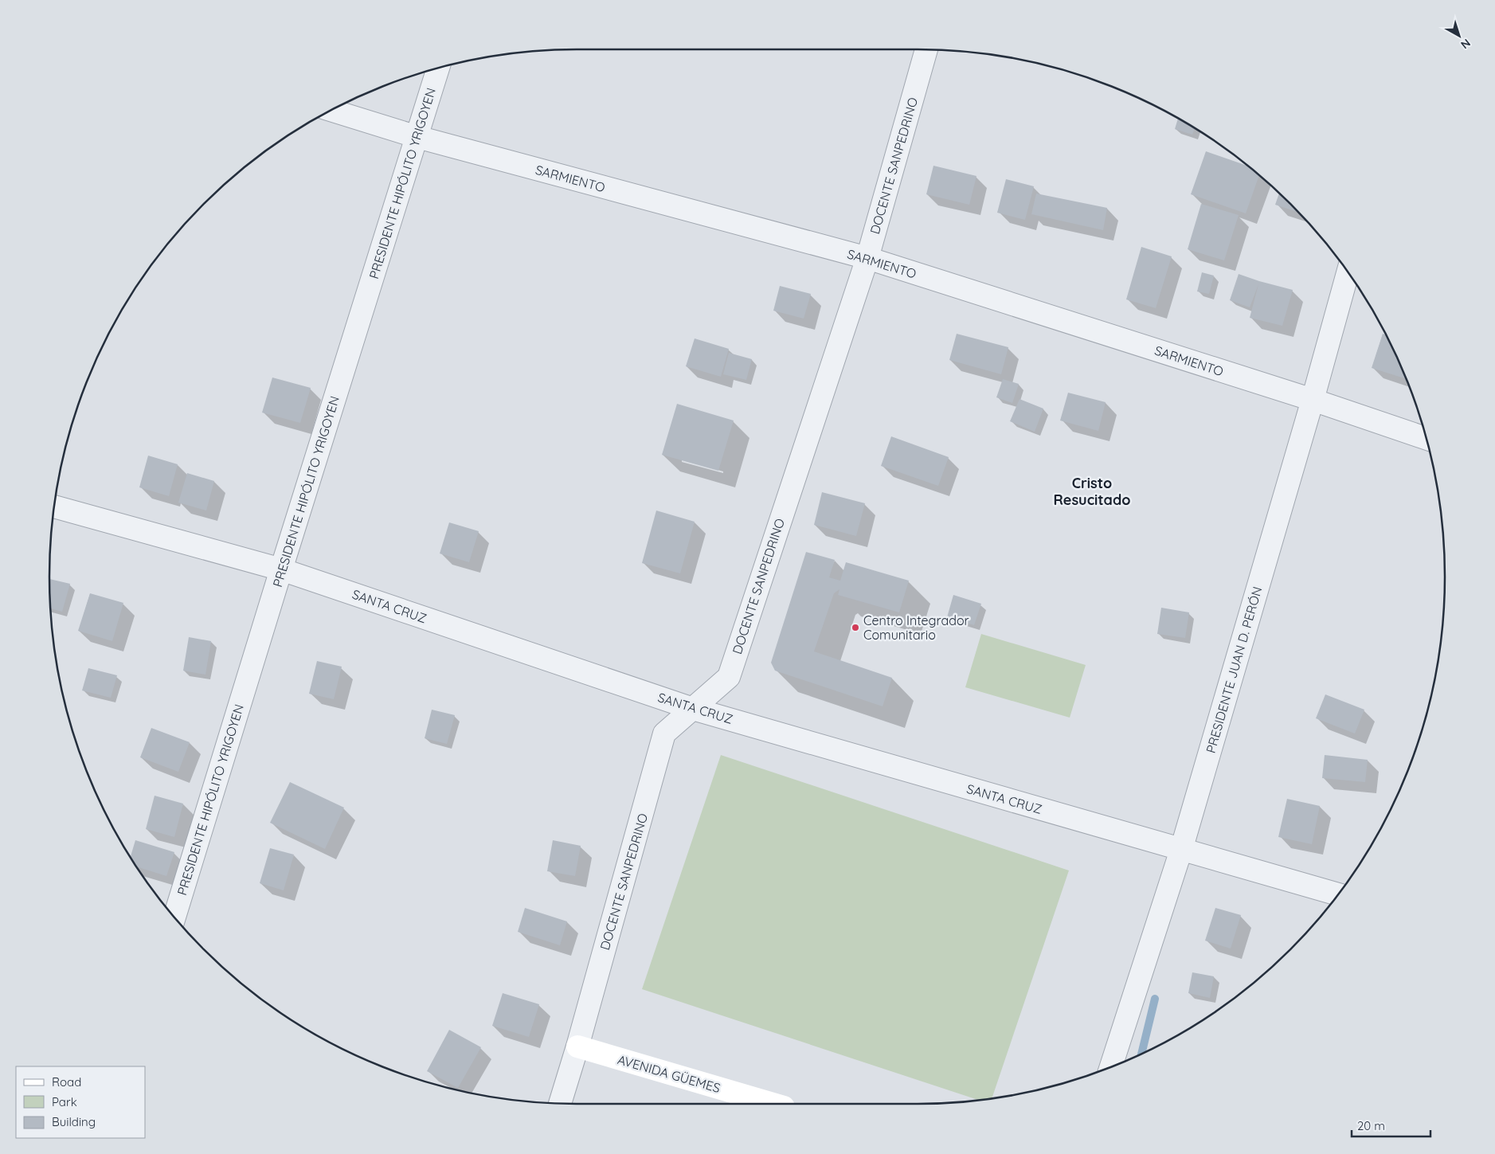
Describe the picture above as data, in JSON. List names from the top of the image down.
{
  "streets": {
    "main road": ["AVENIDA GÜEMES"],
    "street": [
      "DOCENTE SANPEDRINO",
      "SARMIENTO",
      "PRESIDENTE HIPÓLITO YRIGOYEN",
      "SANTA CRUZ",
      "PRESIDENTE JUAN D. PERÓN"
    ]
  },
  "crossings": [
    ["DOCENTE SANPEDRINO", "SARMIENTO"],
    ["DOCENTE SANPEDRINO", "SANTA CRUZ"],
    ["DOCENTE SANPEDRINO", "AVENIDA GÜEMES"],
    ["SARMIENTO", "PRESIDENTE HIPÓLITO YRIGOYEN"],
    ["SARMIENTO", "PRESIDENTE JUAN D. PERÓN"],
    ["PRESIDENTE HIPÓLITO YRIGOYEN", "SANTA CRUZ"],
    ["SANTA CRUZ", "PRESIDENTE JUAN D. PERÓN"]
  ],
  "districts": ["Cristo Resucitado"],
  "places": ["Centro Integrador Comunitario"],
  "legend": ["Road", "Park", "Building"],
  "scale_bar": "20 m",
  "north": "bottom right"
}
